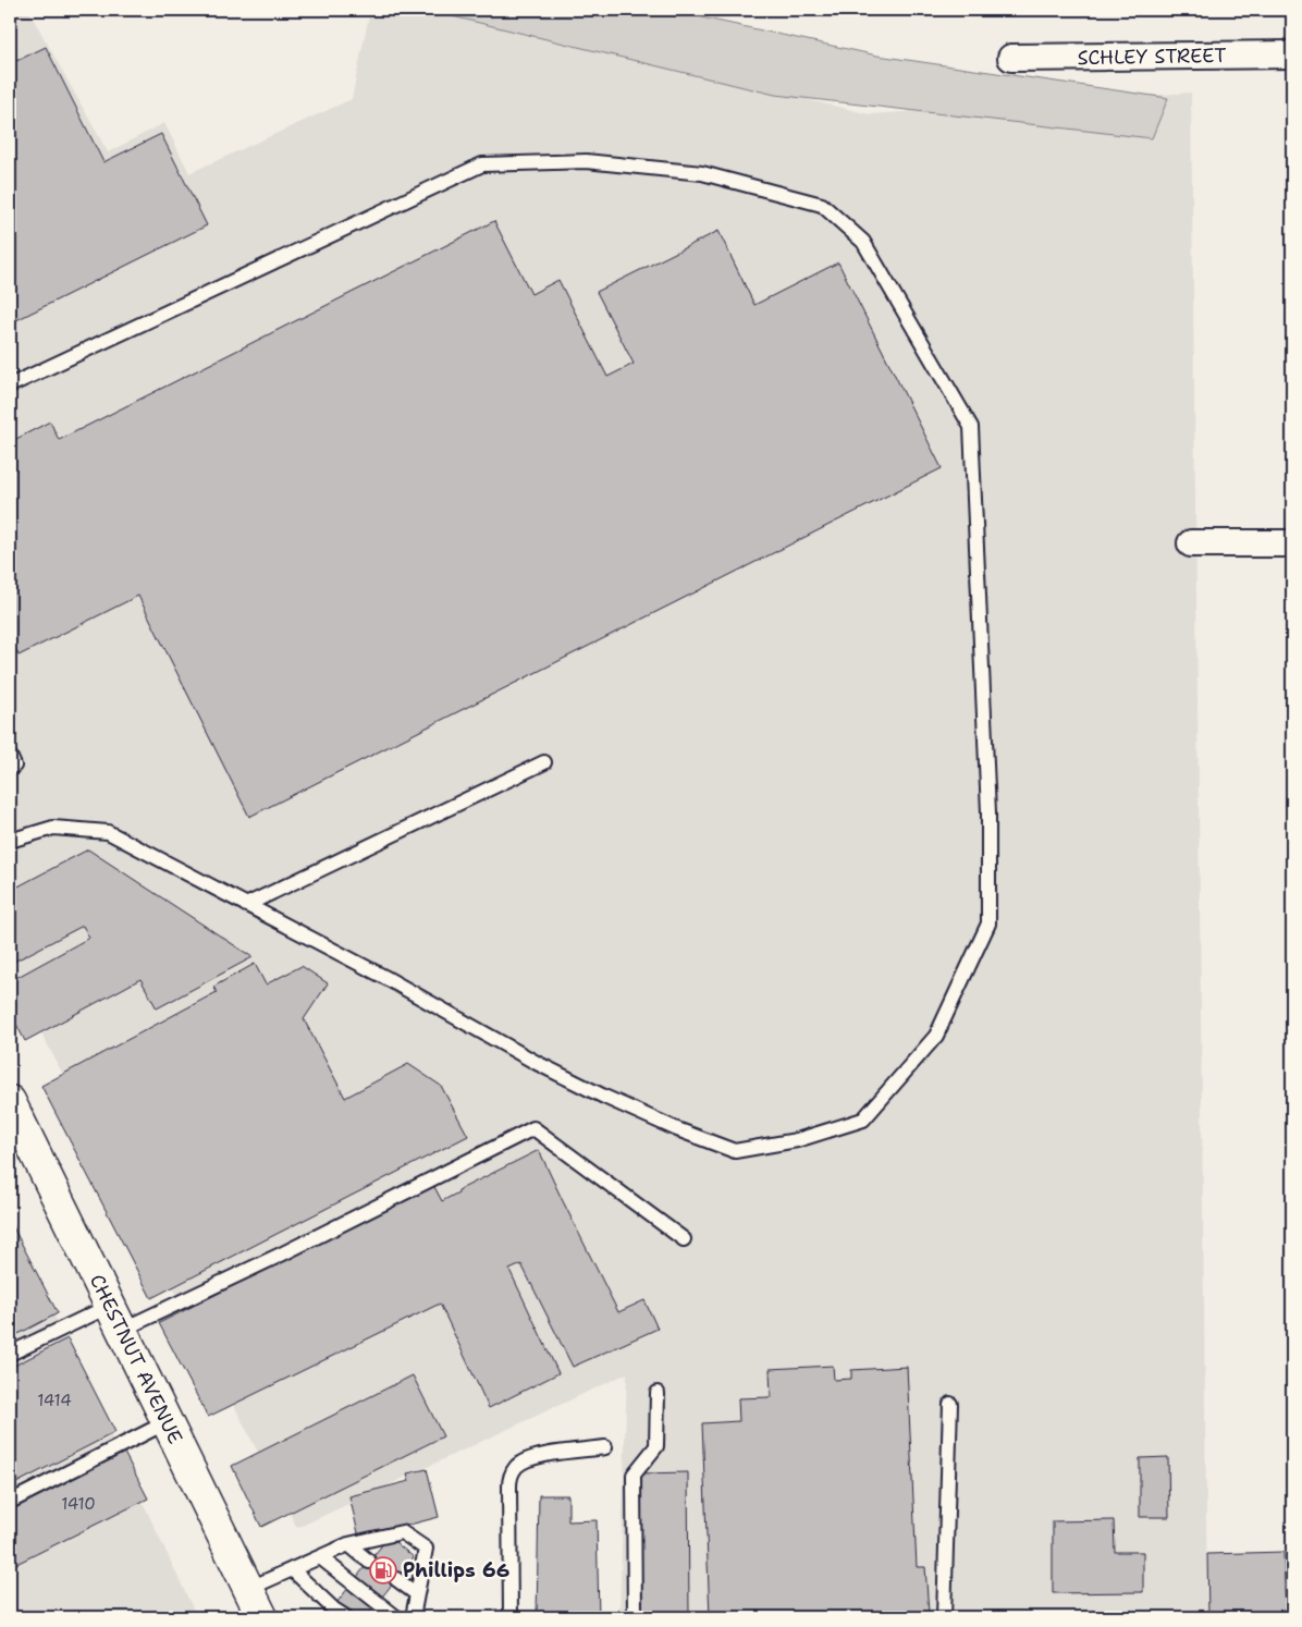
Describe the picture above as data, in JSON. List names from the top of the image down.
{
  "streets": {
    "main road": ["CHESTNUT AVENUE"],
    "street": ["SCHLEY STREET"]
  },
  "places": {
    "fuel station": ["Phillips 66"]
  },
  "house_numbers": ["1414", "1410"]
}
